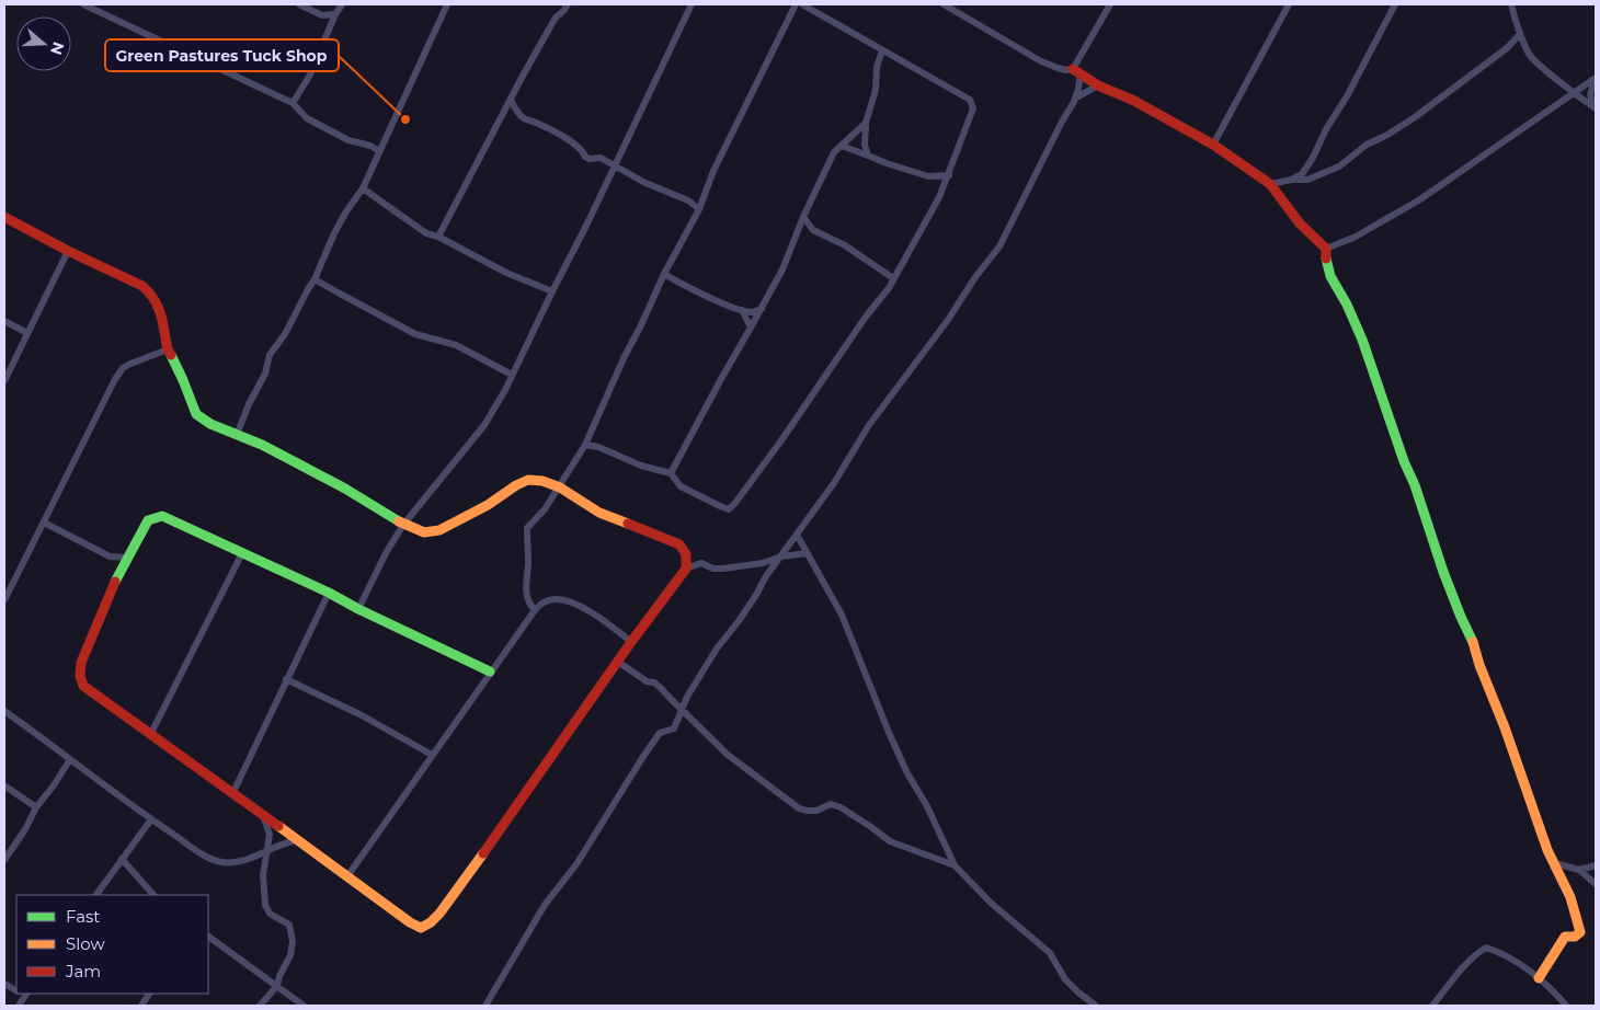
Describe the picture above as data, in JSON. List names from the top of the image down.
{
  "places": ["Green Pastures Tuck Shop"],
  "legend": ["Fast", "Slow", "Jam"],
  "north": "right"
}
